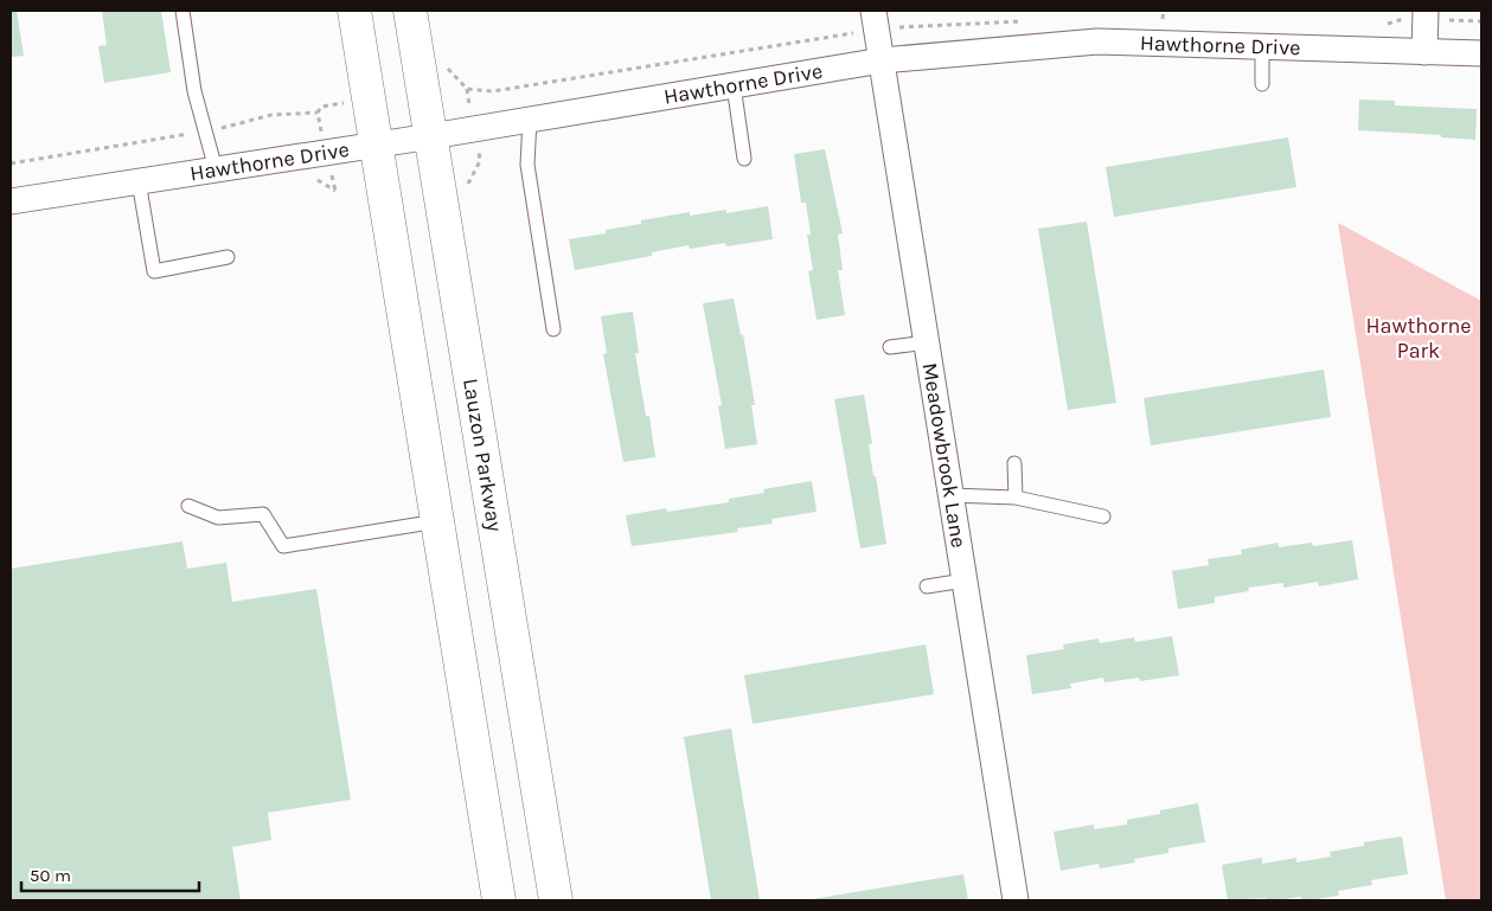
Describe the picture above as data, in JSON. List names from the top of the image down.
{
  "streets": {
    "main road": ["Lauzon Parkway"],
    "street": ["Hawthorne Drive", "Meadowbrook Lane"]
  },
  "crossings": [
    ["Hawthorne Drive", "Lauzon Parkway"],
    ["Hawthorne Drive", "Meadowbrook Lane"]
  ],
  "parks": ["Hawthorne Park"],
  "scale_bar": "50 m"
}
